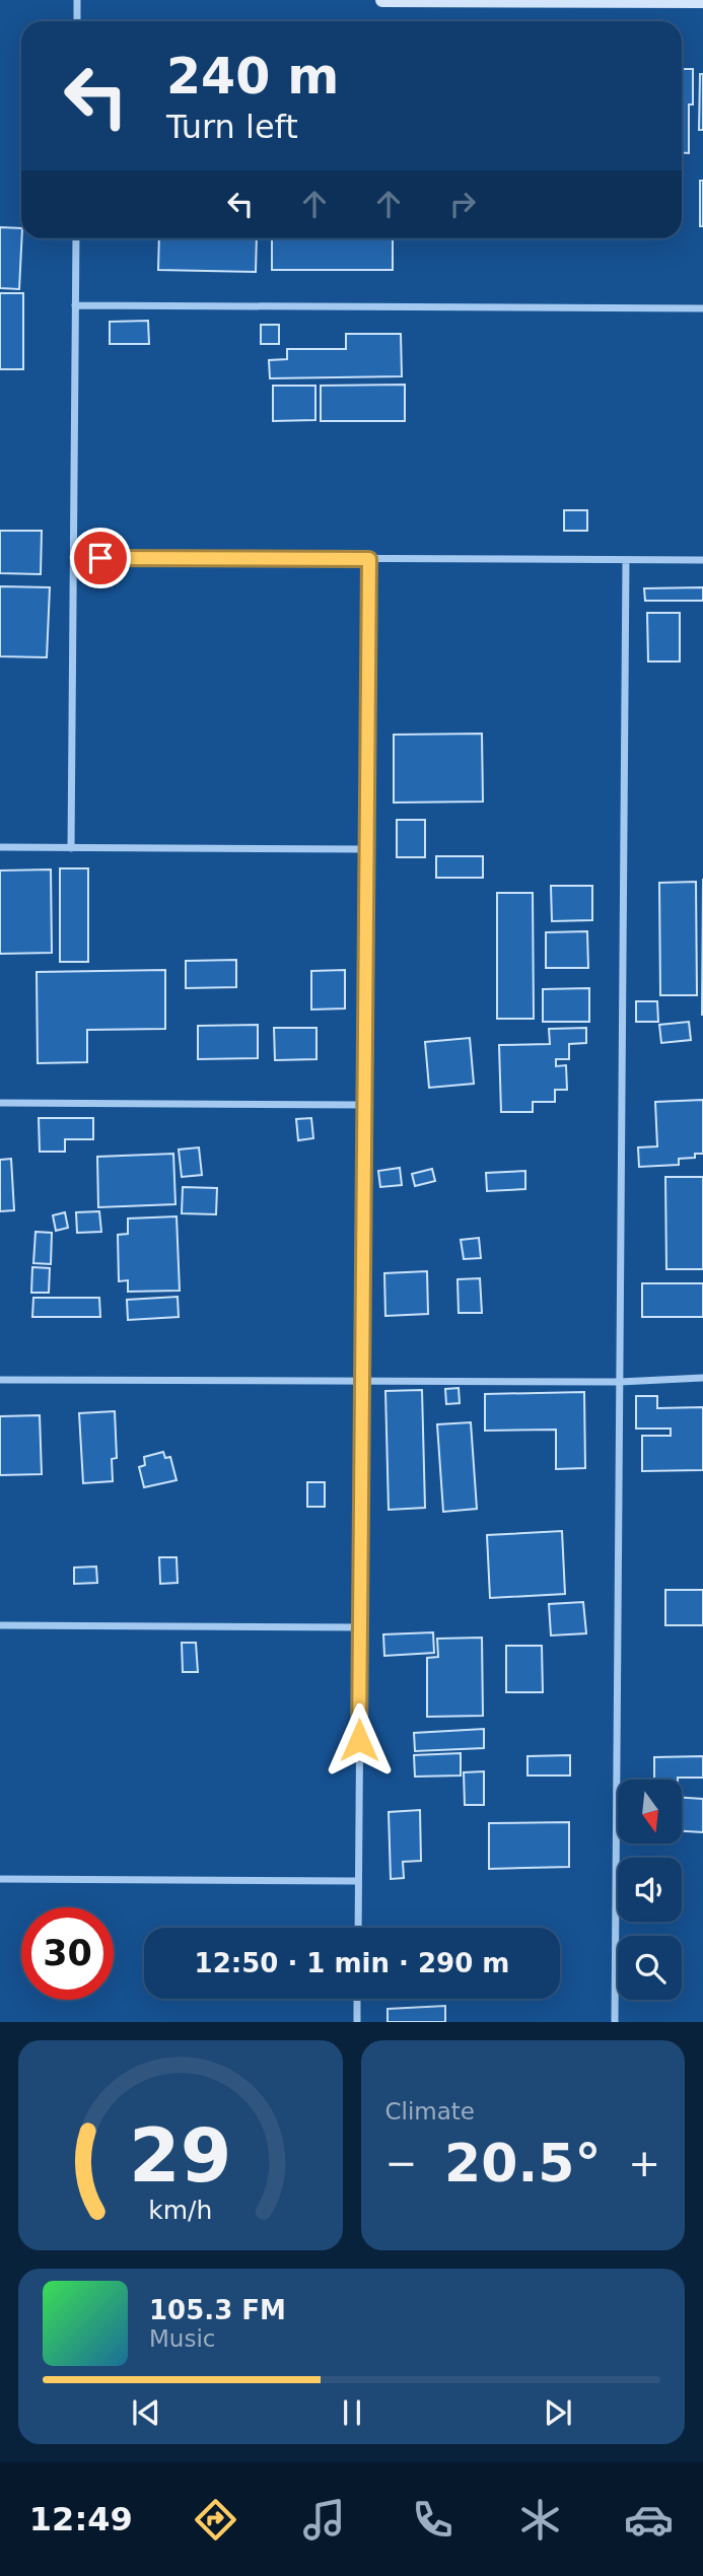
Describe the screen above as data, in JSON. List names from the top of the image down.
{
  "north": "bottom",
  "page": {
    "turn": ["240 m", "Turn left"],
    "limit": "30",
    "trip": "12:50 · 1 min · 290 m",
    "tile": "Climate",
    "heat": ["−", "20.5°", "+"],
    "song": ["105.3 FM", "Music"],
    "tabs": "12:49",
    "gauge": ["29", "km/h"]
  }
}
